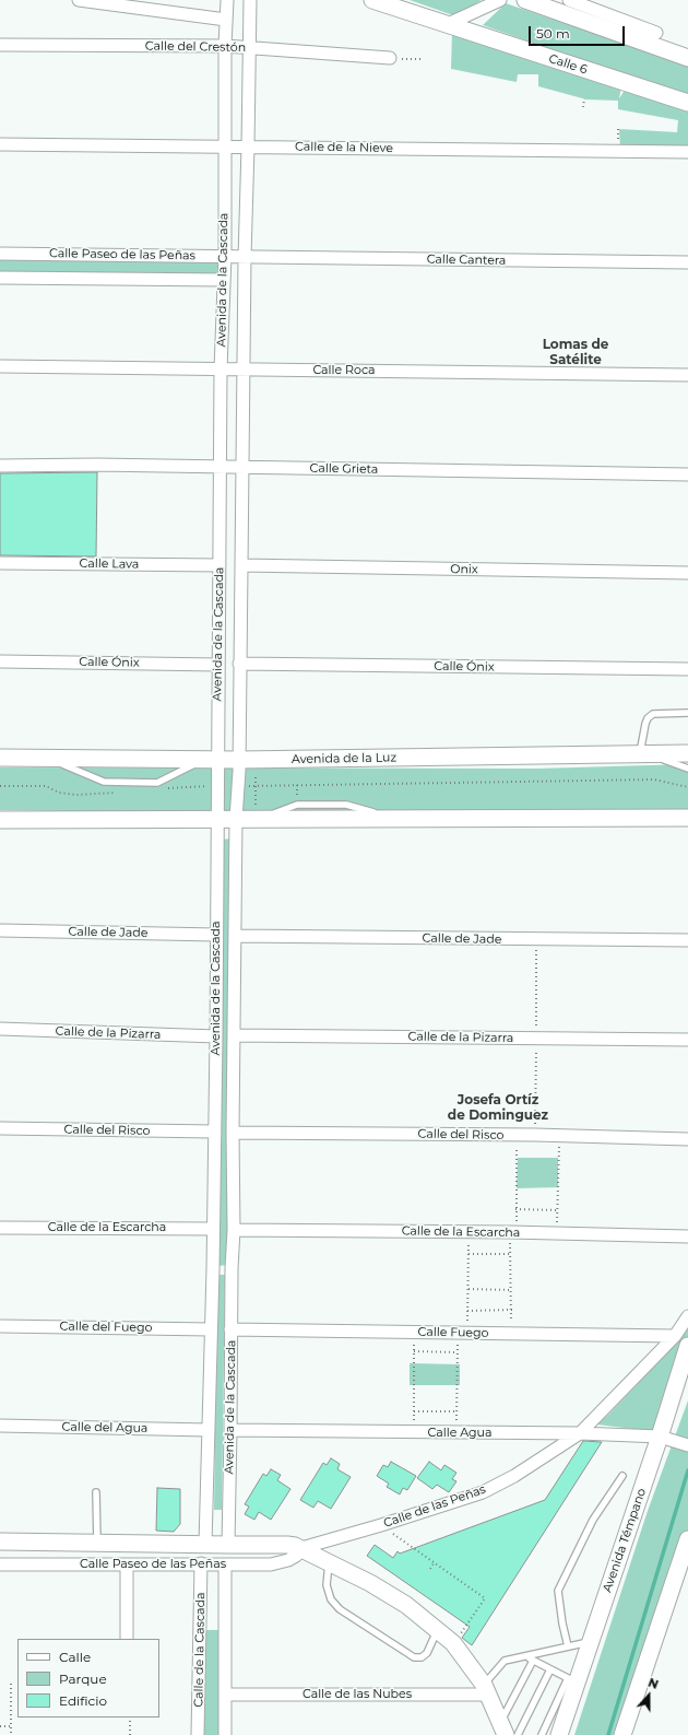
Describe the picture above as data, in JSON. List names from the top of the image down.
{
  "streets": {
    "main road": [
      "Calle 6",
      "Calle Paseo de las Peñas",
      "Avenida de la Luz",
      "Avenida Témpano"
    ],
    "street": [
      "Calle del Crestón",
      "Calle de la Nieve",
      "Calle Cantera",
      "Avenida de la Cascada",
      "Calle Roca",
      "Calle Grieta",
      "Calle Lava",
      "Onix",
      "Calle Ónix",
      "Calle de Jade",
      "Calle de la Pizarra",
      "Calle del Risco",
      "Calle de la Escarcha",
      "Calle del Fuego",
      "Calle Fuego",
      "Calle del Agua",
      "Calle Agua",
      "Calle de las Peñas",
      "Calle de la Cascada",
      "Calle de las Nubes"
    ]
  },
  "crossings": [
    ["Calle del Crestón", "Avenida de la Cascada"],
    ["Calle de la Nieve", "Avenida de la Cascada"],
    ["Calle Paseo de las Peñas", "Calle Cantera"],
    ["Calle Paseo de las Peñas", "Avenida de la Cascada"],
    ["Calle Paseo de las Peñas", "Calle de las Peñas"],
    ["Calle Paseo de las Peñas", "Calle de la Cascada"],
    ["Calle Paseo de las Peñas", "Calle de las Nubes"],
    ["Calle Cantera", "Avenida de la Cascada"],
    ["Avenida de la Cascada", "Calle Roca"],
    ["Avenida de la Cascada", "Calle Grieta"],
    ["Avenida de la Cascada", "Calle Lava"],
    ["Avenida de la Cascada", "Onix"],
    ["Avenida de la Cascada", "Calle Ónix"],
    ["Avenida de la Cascada", "Avenida de la Luz"],
    ["Avenida de la Cascada", "Calle de Jade"],
    ["Avenida de la Cascada", "Calle de la Pizarra"],
    ["Avenida de la Cascada", "Calle del Risco"],
    ["Avenida de la Cascada", "Calle de la Escarcha"],
    ["Avenida de la Cascada", "Calle del Fuego"],
    ["Avenida de la Cascada", "Calle Fuego"],
    ["Avenida de la Cascada", "Calle del Agua"],
    ["Avenida de la Cascada", "Calle Agua"],
    ["Calle Fuego", "Calle de las Peñas"],
    ["Calle Agua", "Calle de las Peñas"],
    ["Calle Agua", "Avenida Témpano"],
    ["Calle de la Cascada", "Calle de las Nubes"]
  ],
  "districts": ["Lomas de Satélite", "Josefa Ortíz de Dominguez"],
  "legend": ["Calle", "Parque", "Edificio"],
  "scale_bar": "50 m",
  "north": "top"
}
